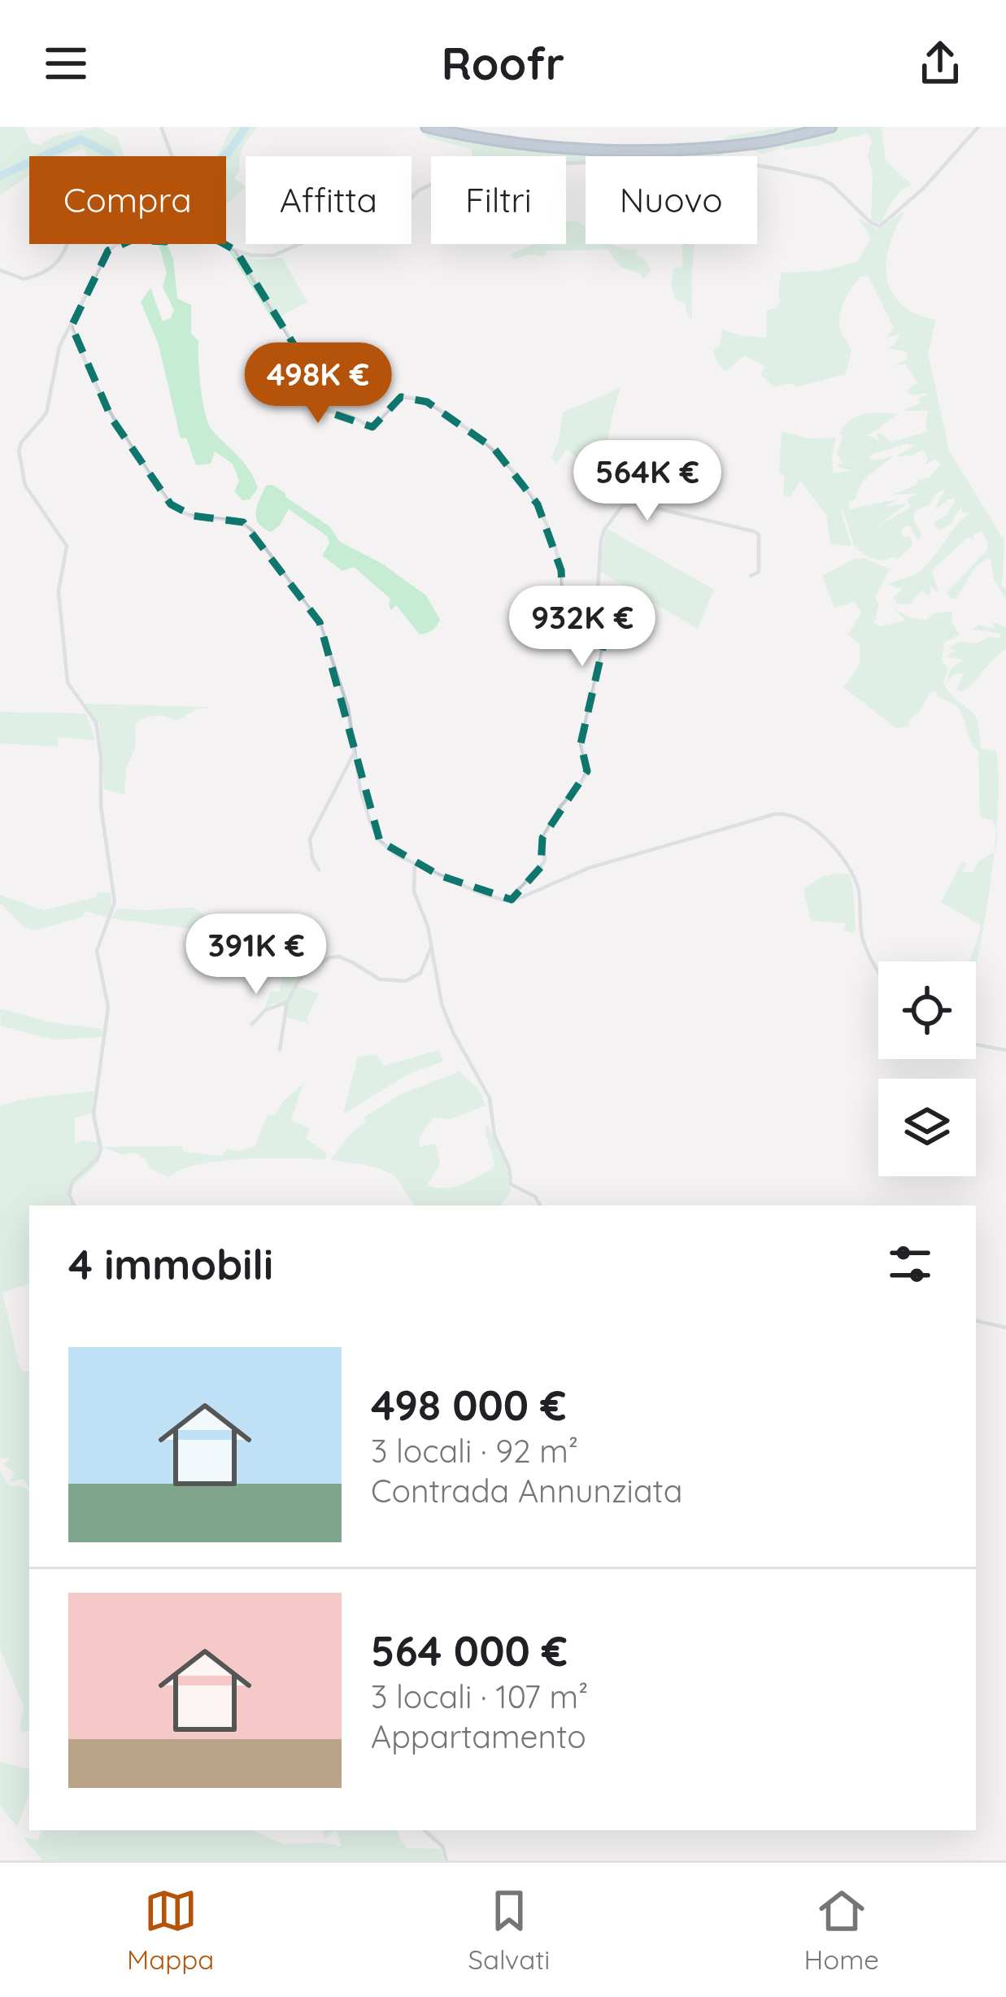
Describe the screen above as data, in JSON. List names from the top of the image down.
{
  "page": {
    "header": "Roofr",
    "chip": [
      "Compra",
      "Affitta",
      "Filtri",
      "Nuovo"
    ],
    "price": [
      "498K €",
      "564K €",
      "932K €",
      "391K €"
    ],
    "heading": "4 immobili",
    "list": [
      {
        "name": "498 000 €",
        "note": "3 locali · 92 m² · Contrada Annunziata"
      },
      {
        "name": "564 000 €",
        "note": "3 locali · 107 m² · Appartamento"
      }
    ],
    "tabs": ["Mappa", "Salvati", "Home"]
  }
}
